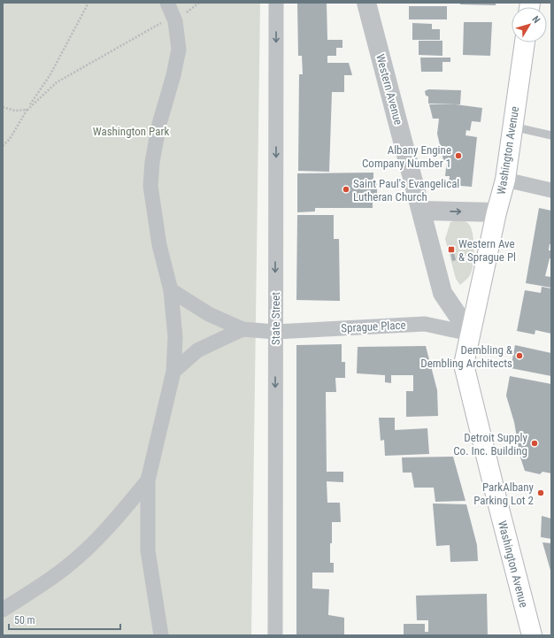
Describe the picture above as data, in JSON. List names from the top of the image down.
{
  "streets": {
    "main road": ["Washington Avenue"],
    "street": ["Western Avenue", "State Street", "Sprague Place"]
  },
  "crossings": [
    ["Western Avenue", "Washington Avenue"],
    ["Western Avenue", "Sprague Place"],
    ["Washington Avenue", "Sprague Place"],
    ["State Street", "Sprague Place"]
  ],
  "parks": ["Washington Park"],
  "places": {
    "other": [
      "Albany Engine Company Number 1",
      "Saint Paul's Evangelical Lutheran Church",
      "Dembling & Dembling Architects",
      "Detroit Supply Co. Inc. Building",
      "ParkAlbany Parking Lot 2"
    ],
    "transit": ["Western Ave & Sprague Pl"]
  },
  "scale_bar": "50 m",
  "north": "top right"
}
